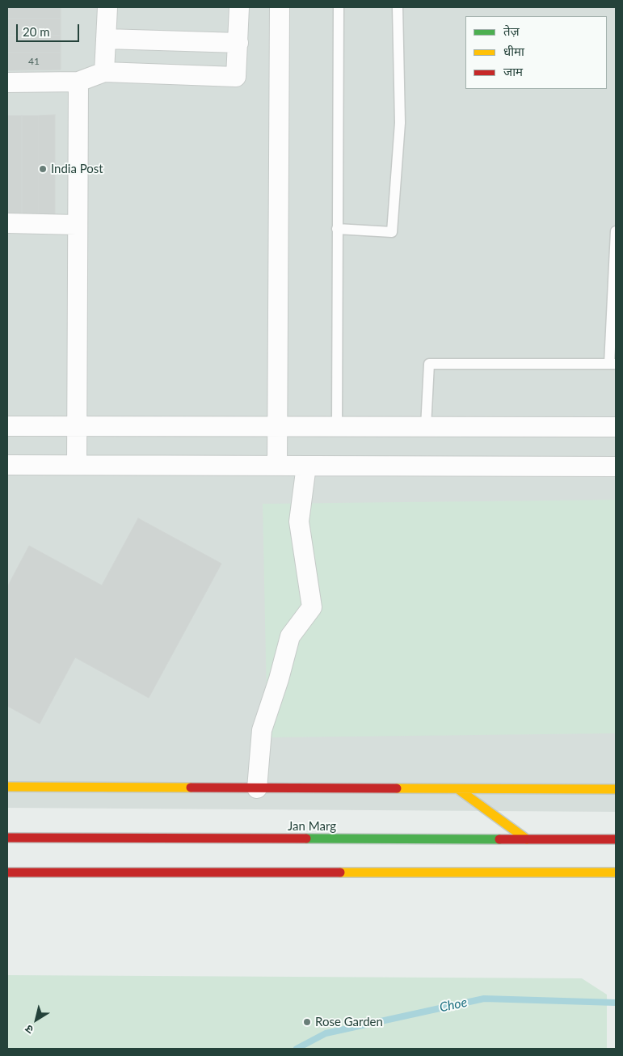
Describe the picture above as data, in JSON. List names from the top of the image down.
{
  "streets": {
    "main road": ["Jan Marg"]
  },
  "water": ["Choe"],
  "places": ["India Post", "Rose Garden"],
  "house_numbers": ["41"],
  "legend": ["तेज़", "धीमा", "जाम"],
  "scale_bar": "20 m",
  "north": "bottom left"
}
